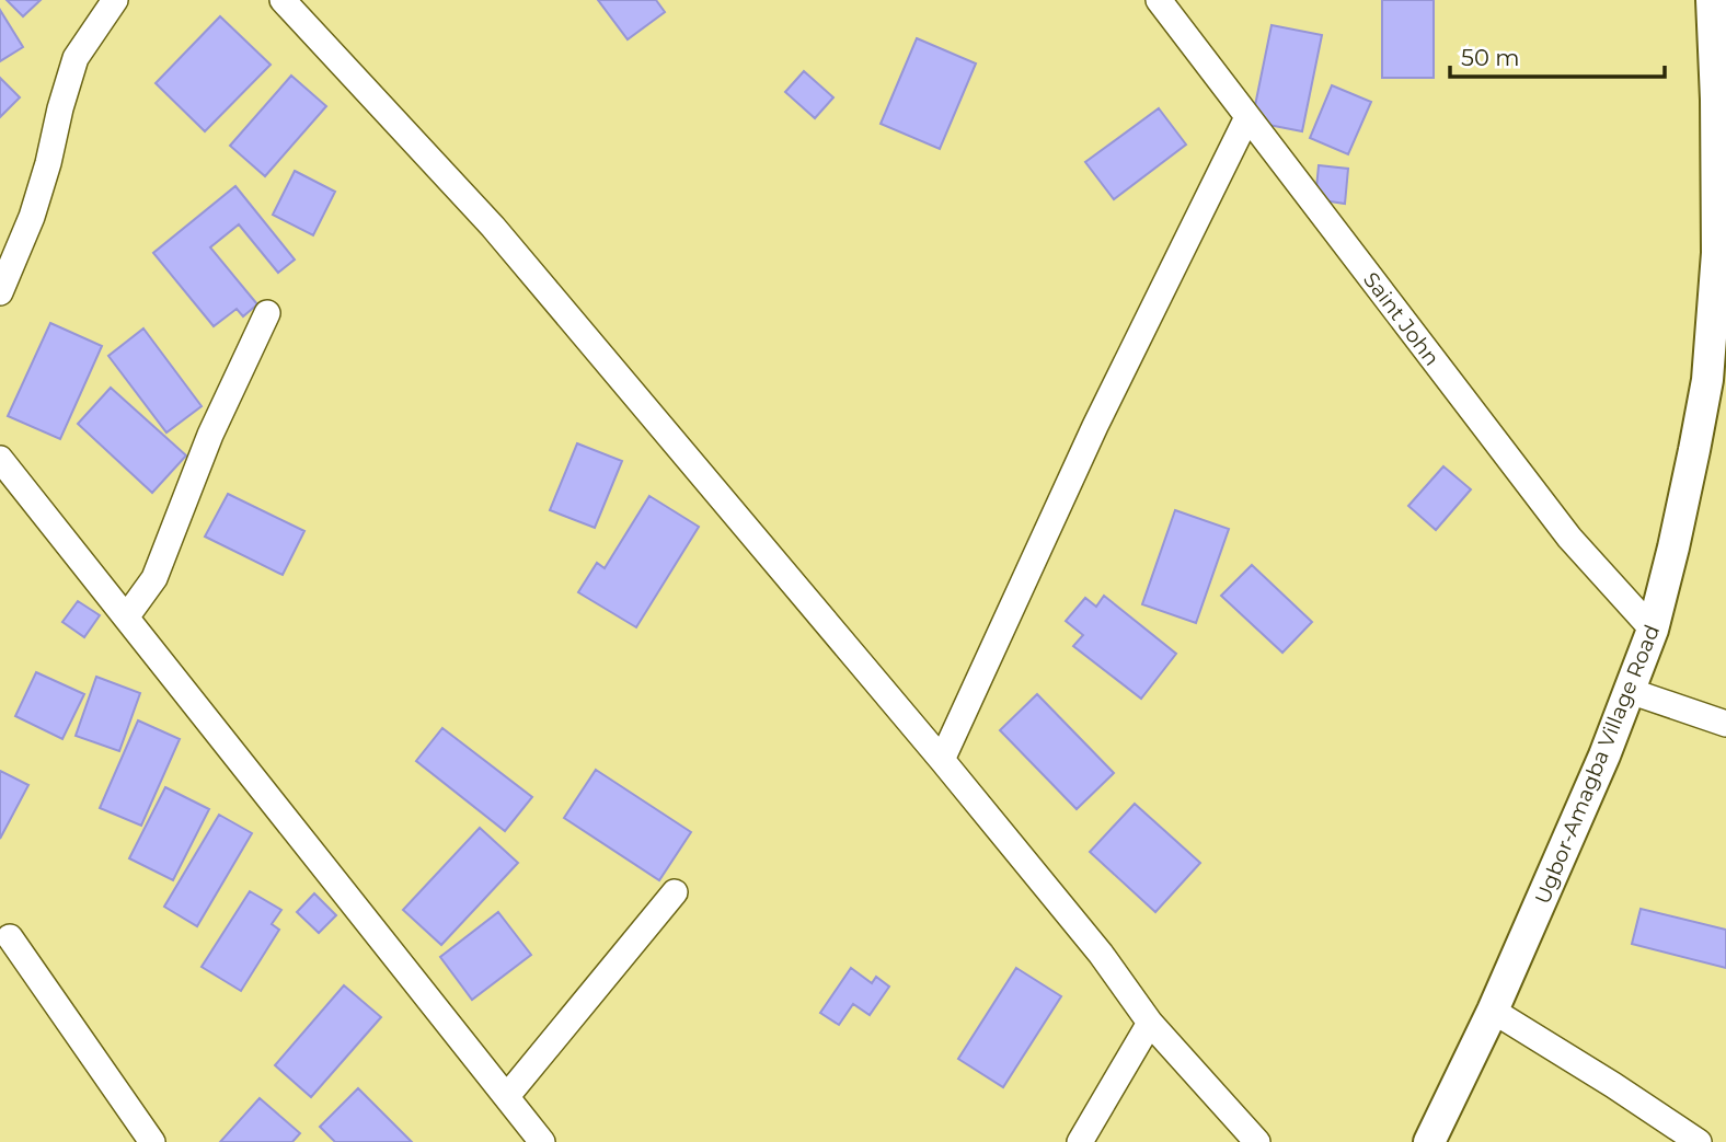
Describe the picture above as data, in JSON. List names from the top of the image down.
{
  "streets": {
    "street": ["Saint John", "Ugbor-Amagba Village Road"]
  },
  "crossings": [
    ["Saint John", "Ugbor-Amagba Village Road"]
  ],
  "scale_bar": "50 m"
}
